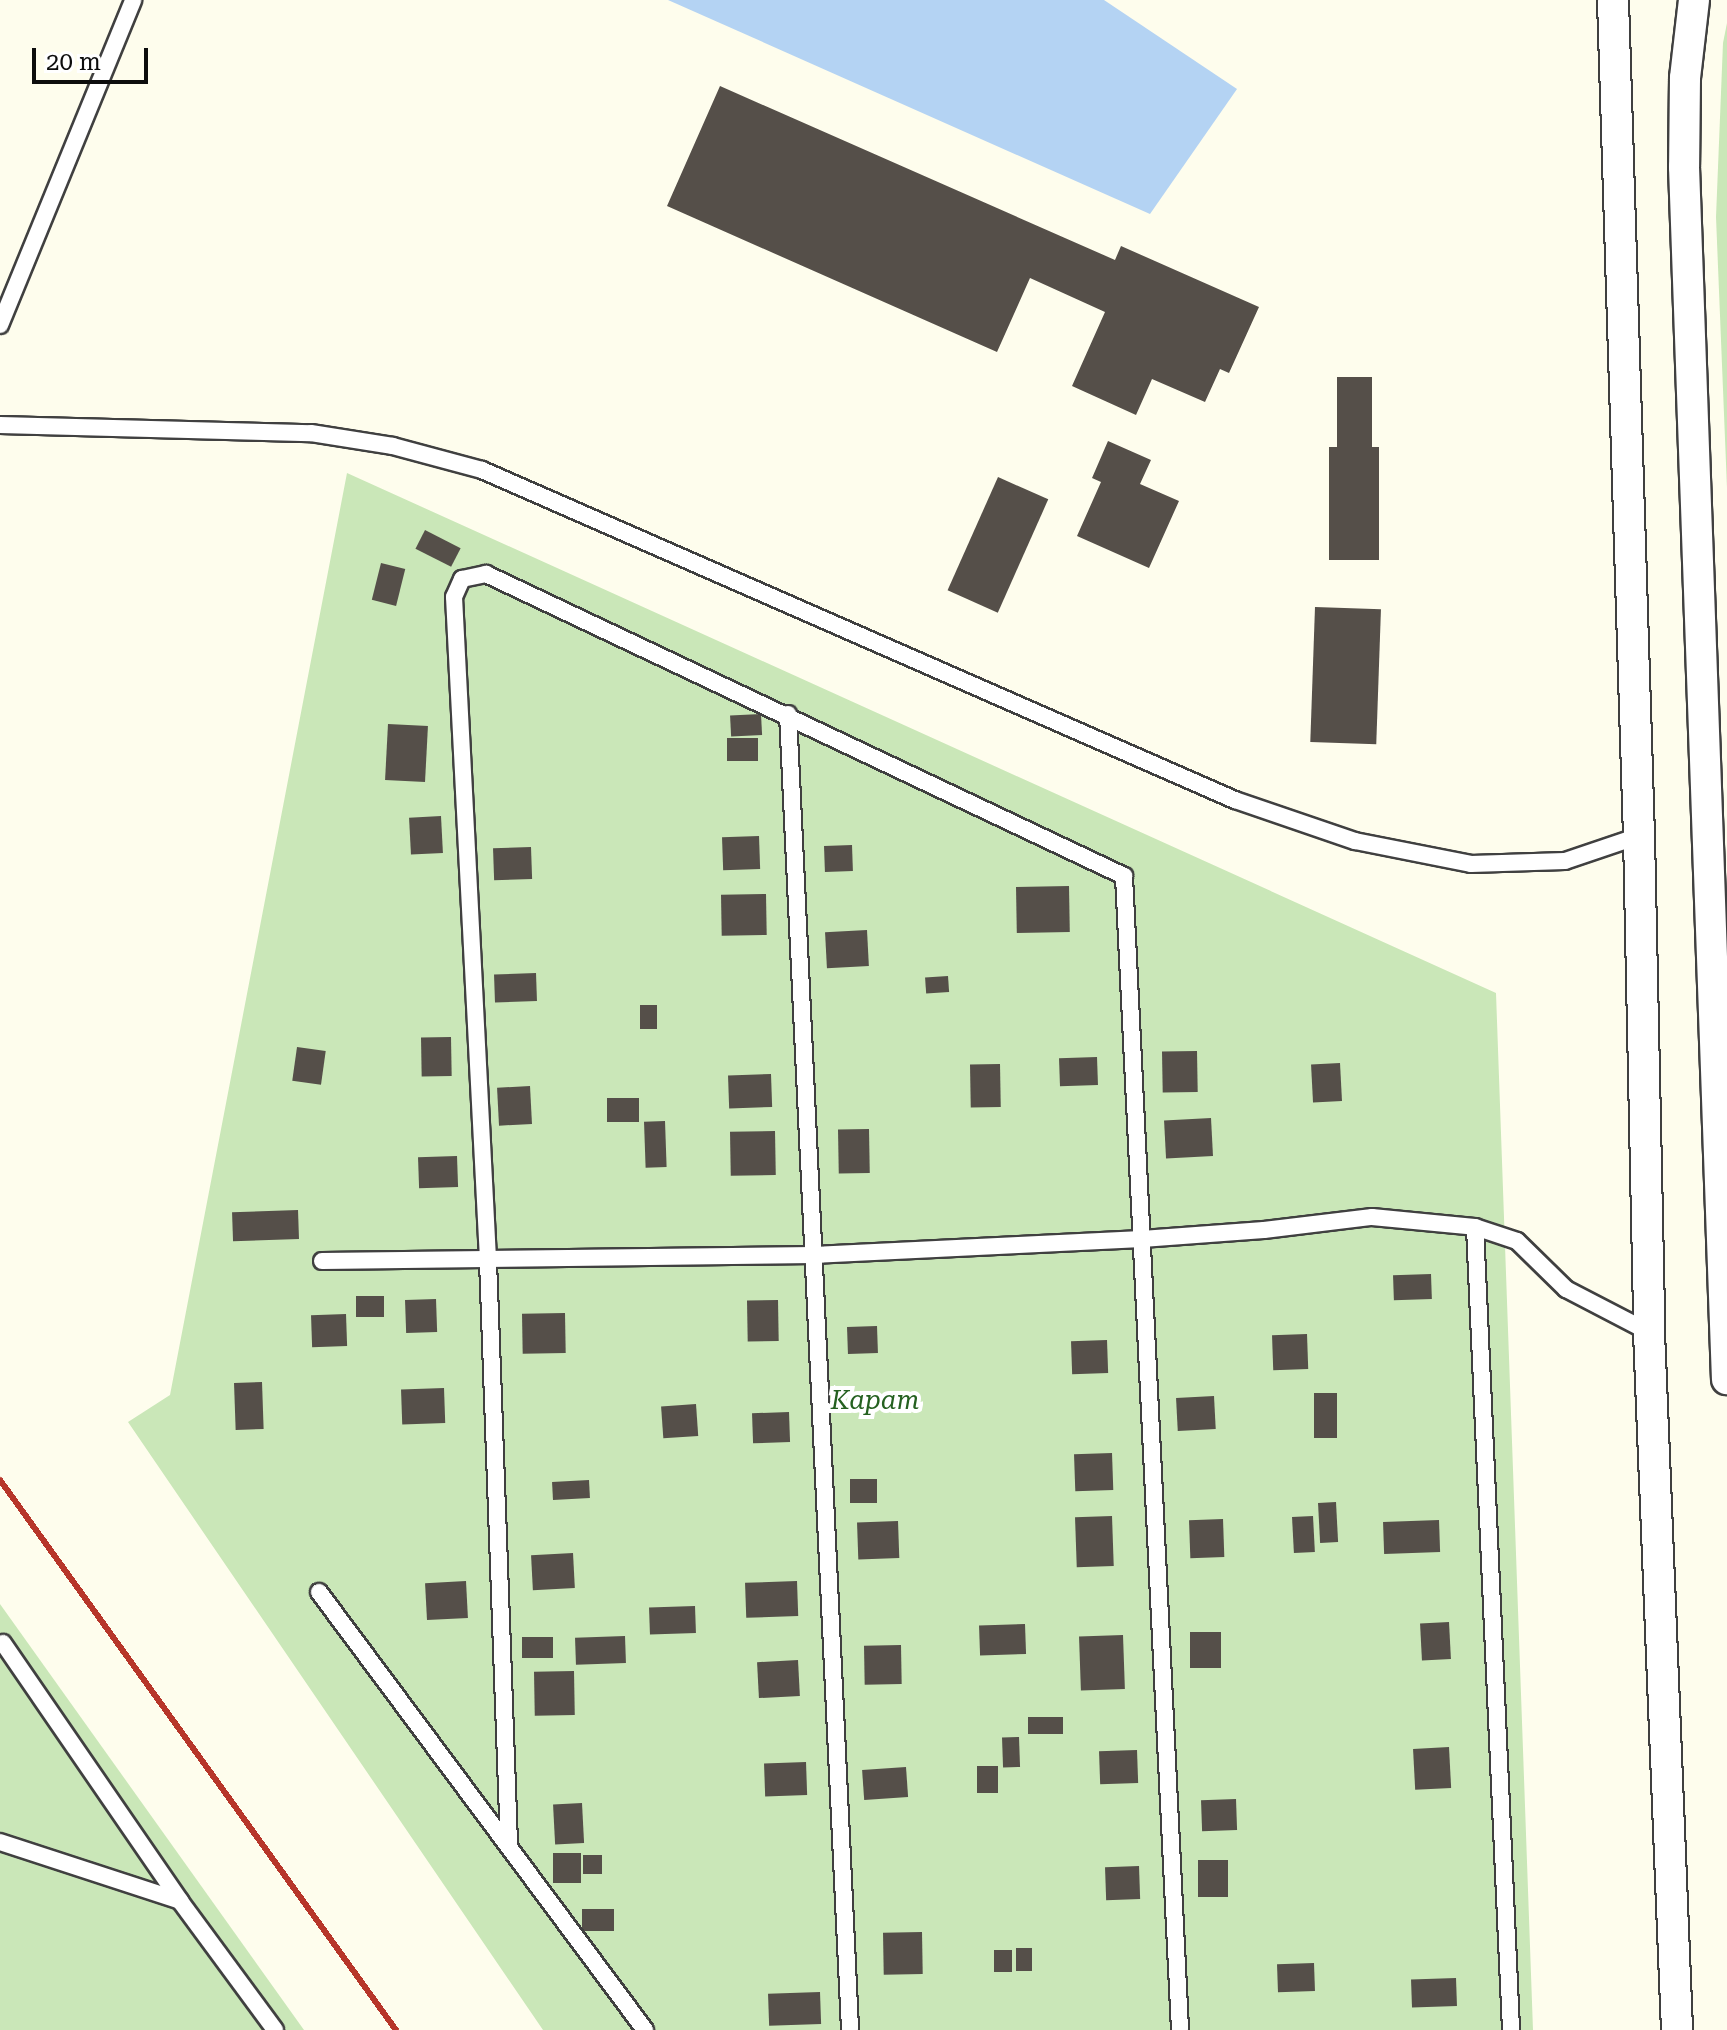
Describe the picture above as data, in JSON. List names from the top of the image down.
{
  "parks": ["Карат"],
  "scale_bar": "20 m"
}
